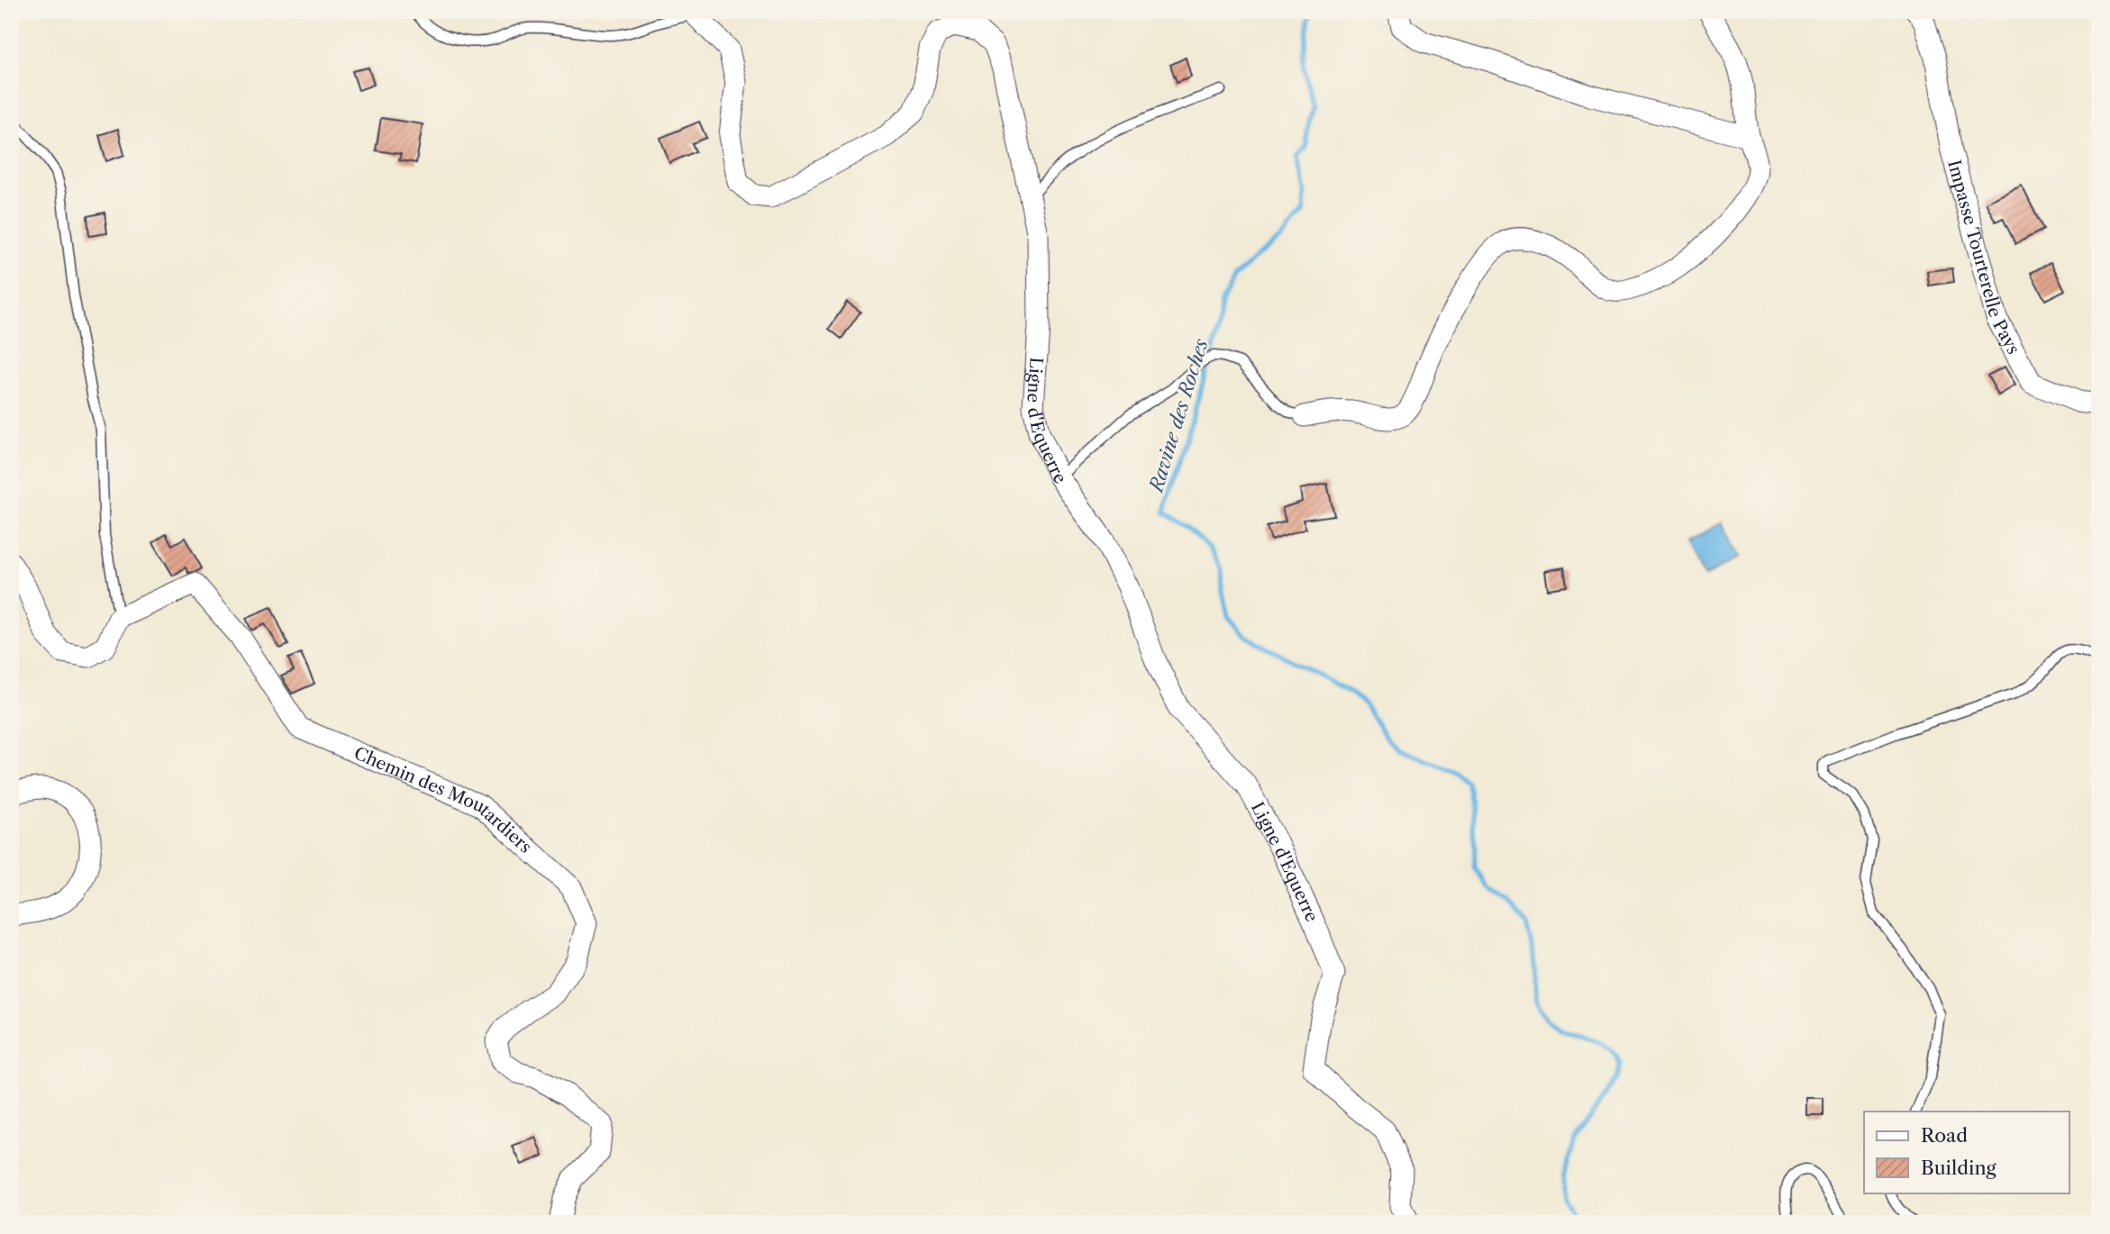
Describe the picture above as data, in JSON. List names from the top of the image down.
{
  "streets": {
    "street": ["Impasse Tourterelle Pays", "Ligne d'Equerre", "Chemin des Moutardiers"]
  },
  "water": ["Ravine des Roches"],
  "legend": ["Road", "Building"]
}
